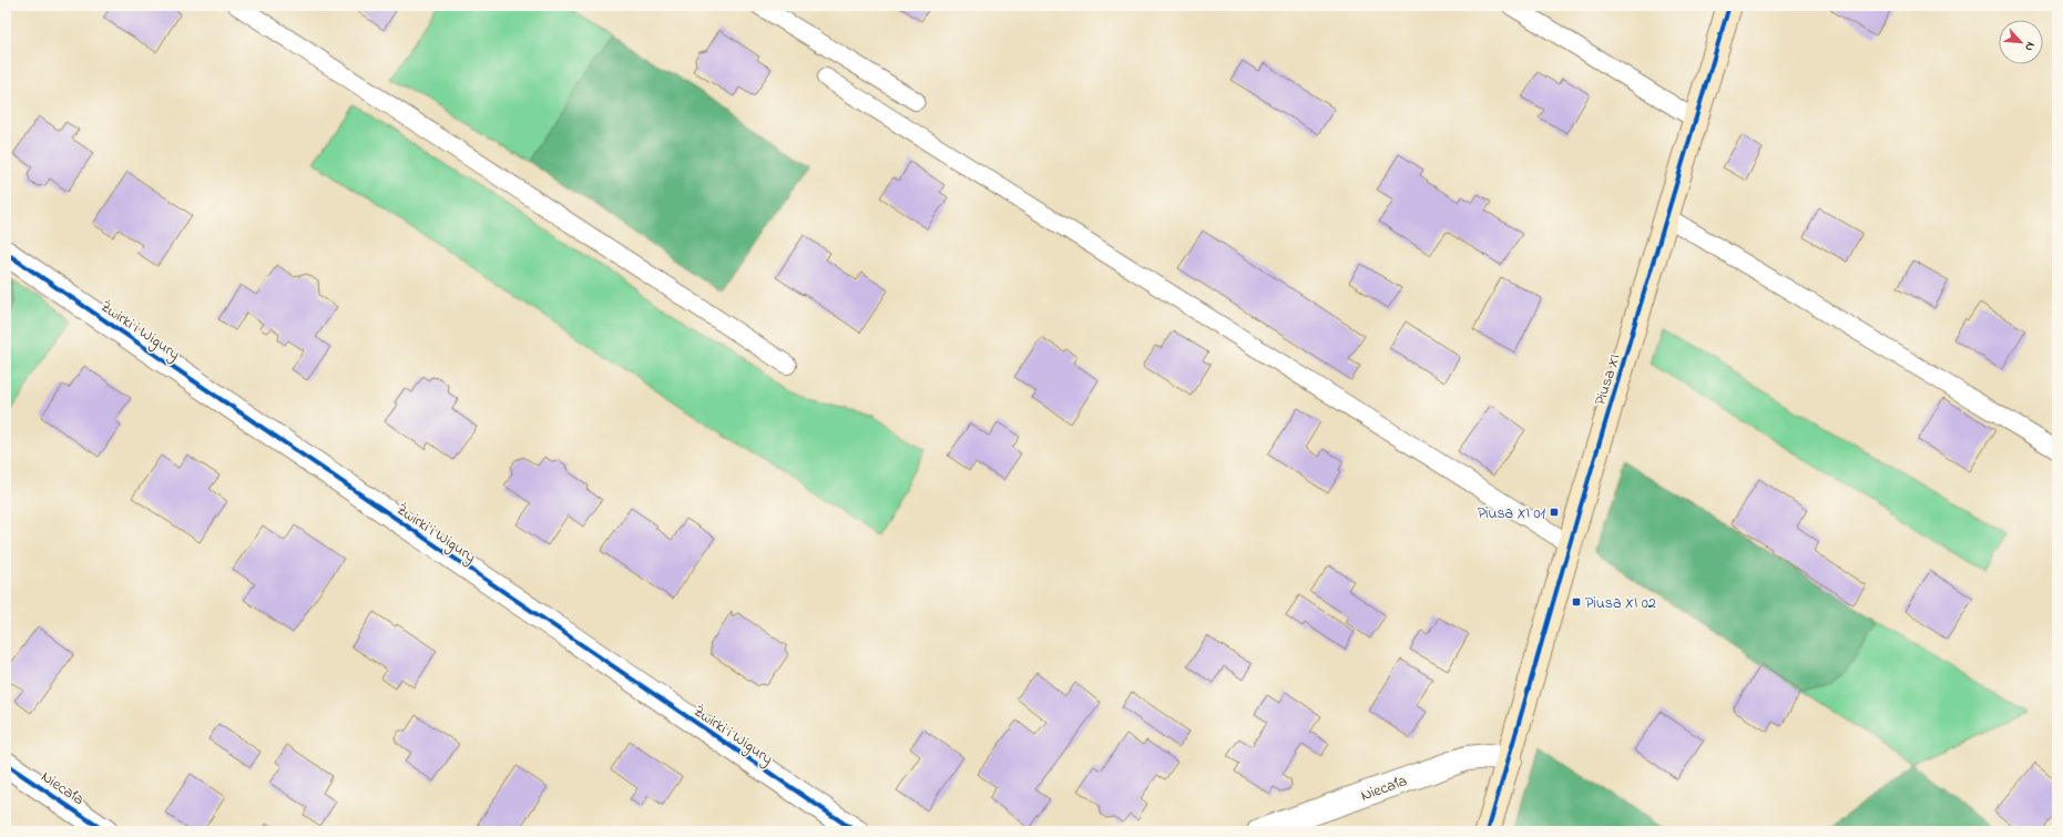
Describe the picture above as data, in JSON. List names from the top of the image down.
{
  "streets": {
    "street": ["Żwirki i Wigury", "Piusa XI", "Niecała"]
  },
  "crossings": [
    ["Piusa XI", "Niecała"]
  ],
  "places": {
    "transit": ["Piusa XI 01", "Piusa XI 02"]
  },
  "north": "bottom right"
}
